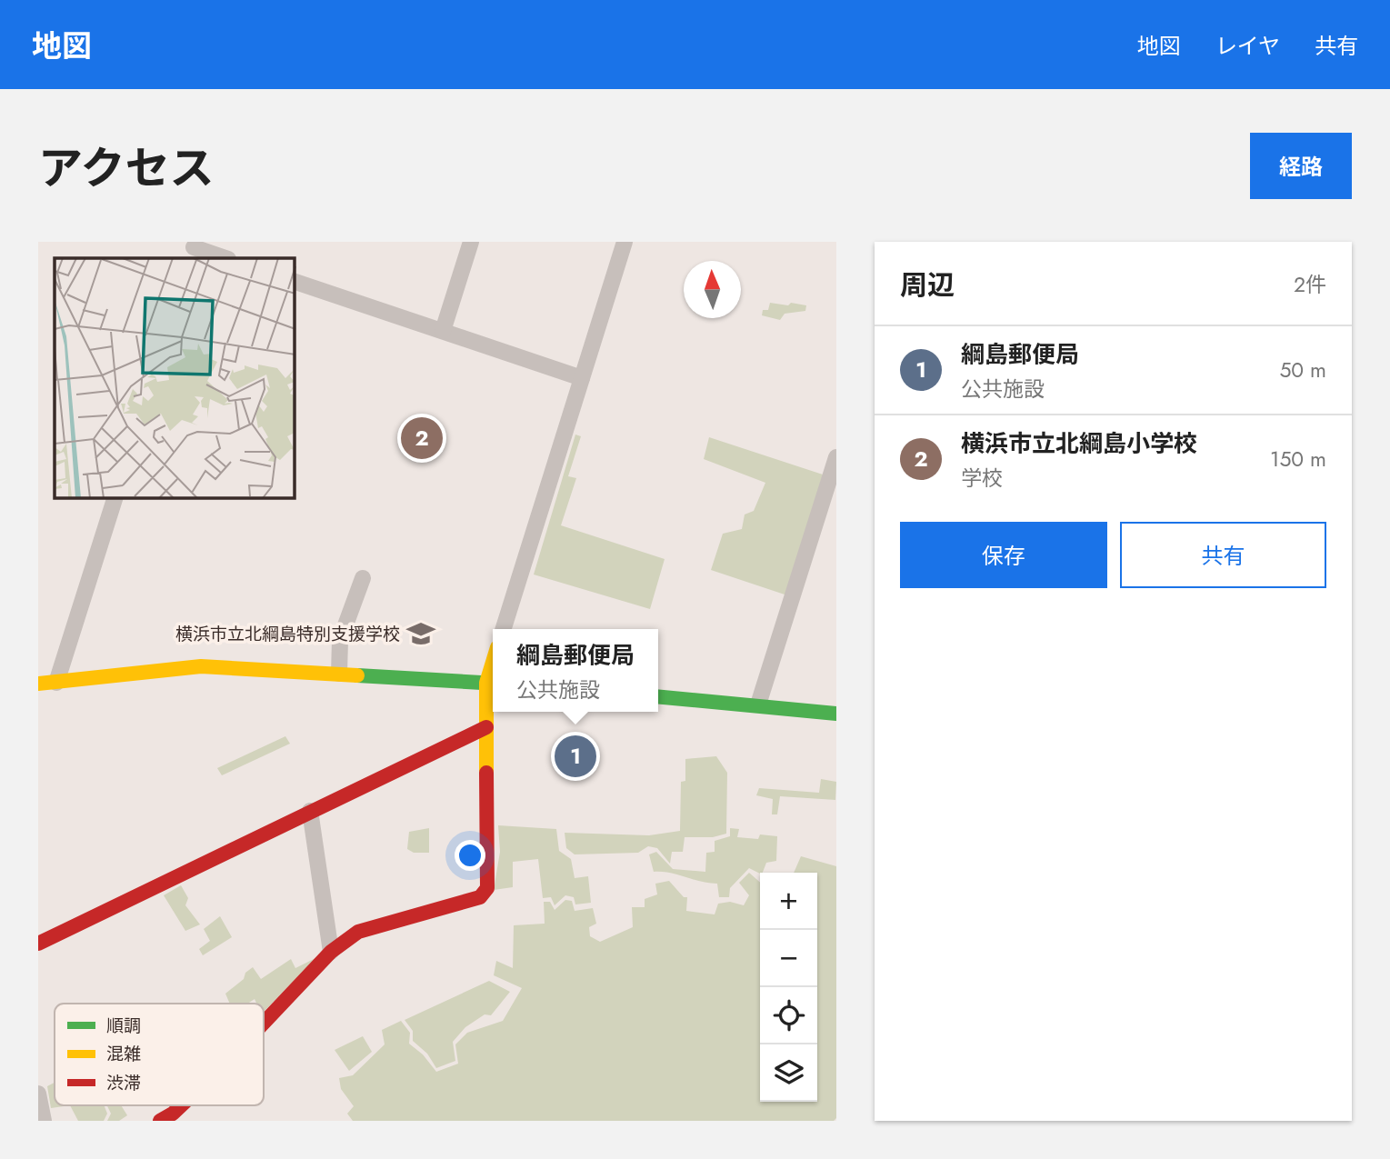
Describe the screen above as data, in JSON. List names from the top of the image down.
{
  "places": {
    "school or university": ["横浜市立北綱島特別支援学校"]
  },
  "legend": ["順調", "混雑", "渋滞"],
  "north": "top",
  "page": {
    "header": "地図",
    "nav": ["地図", "レイヤ", "共有"],
    "title": "アクセス",
    "buttons": [
      "経路",
      ["保存", "共有"]
    ],
    "heading": ["周辺", "2件"],
    "list": [
      {
        "mark": "1",
        "name": "綱島郵便局",
        "note": "公共施設",
        "value": "50 m"
      },
      {
        "mark": "2",
        "name": "横浜市立北綱島小学校",
        "note": "学校",
        "value": "150 m"
      }
    ],
    "pins": ["2", "1"],
    "popup": ["綱島郵便局", "公共施設"],
    "map_buttons": ["+", "−"]
  }
}
